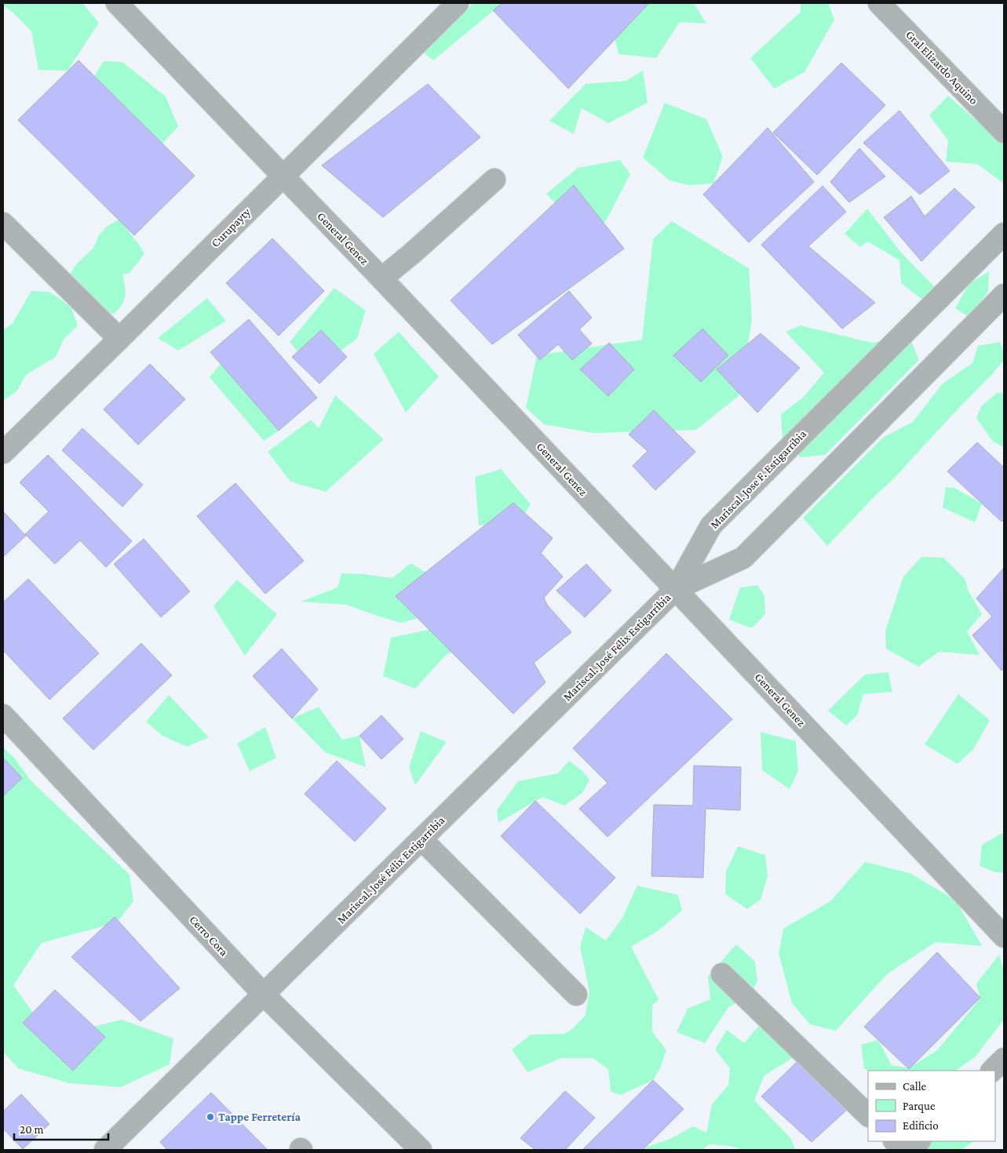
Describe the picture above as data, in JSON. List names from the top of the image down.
{
  "streets": {
    "street": [
      "Gral Elizardo Aquino",
      "Curupayty",
      "General Genez",
      "Mariscal. Jose F. Estigarribia",
      "Mariscal. José Félix Estigarribia",
      "Cerro Cora"
    ]
  },
  "crossings": [
    ["Curupayty", "General Genez"],
    ["General Genez", "Mariscal. Jose F. Estigarribia"],
    ["General Genez", "Mariscal. José Félix Estigarribia"],
    ["Mariscal. Jose F. Estigarribia", "Mariscal. José Félix Estigarribia"],
    ["Mariscal. José Félix Estigarribia", "Cerro Cora"]
  ],
  "places": ["Tappe Ferretería"],
  "legend": ["Calle", "Parque", "Edificio"],
  "scale_bar": "20 m"
}
